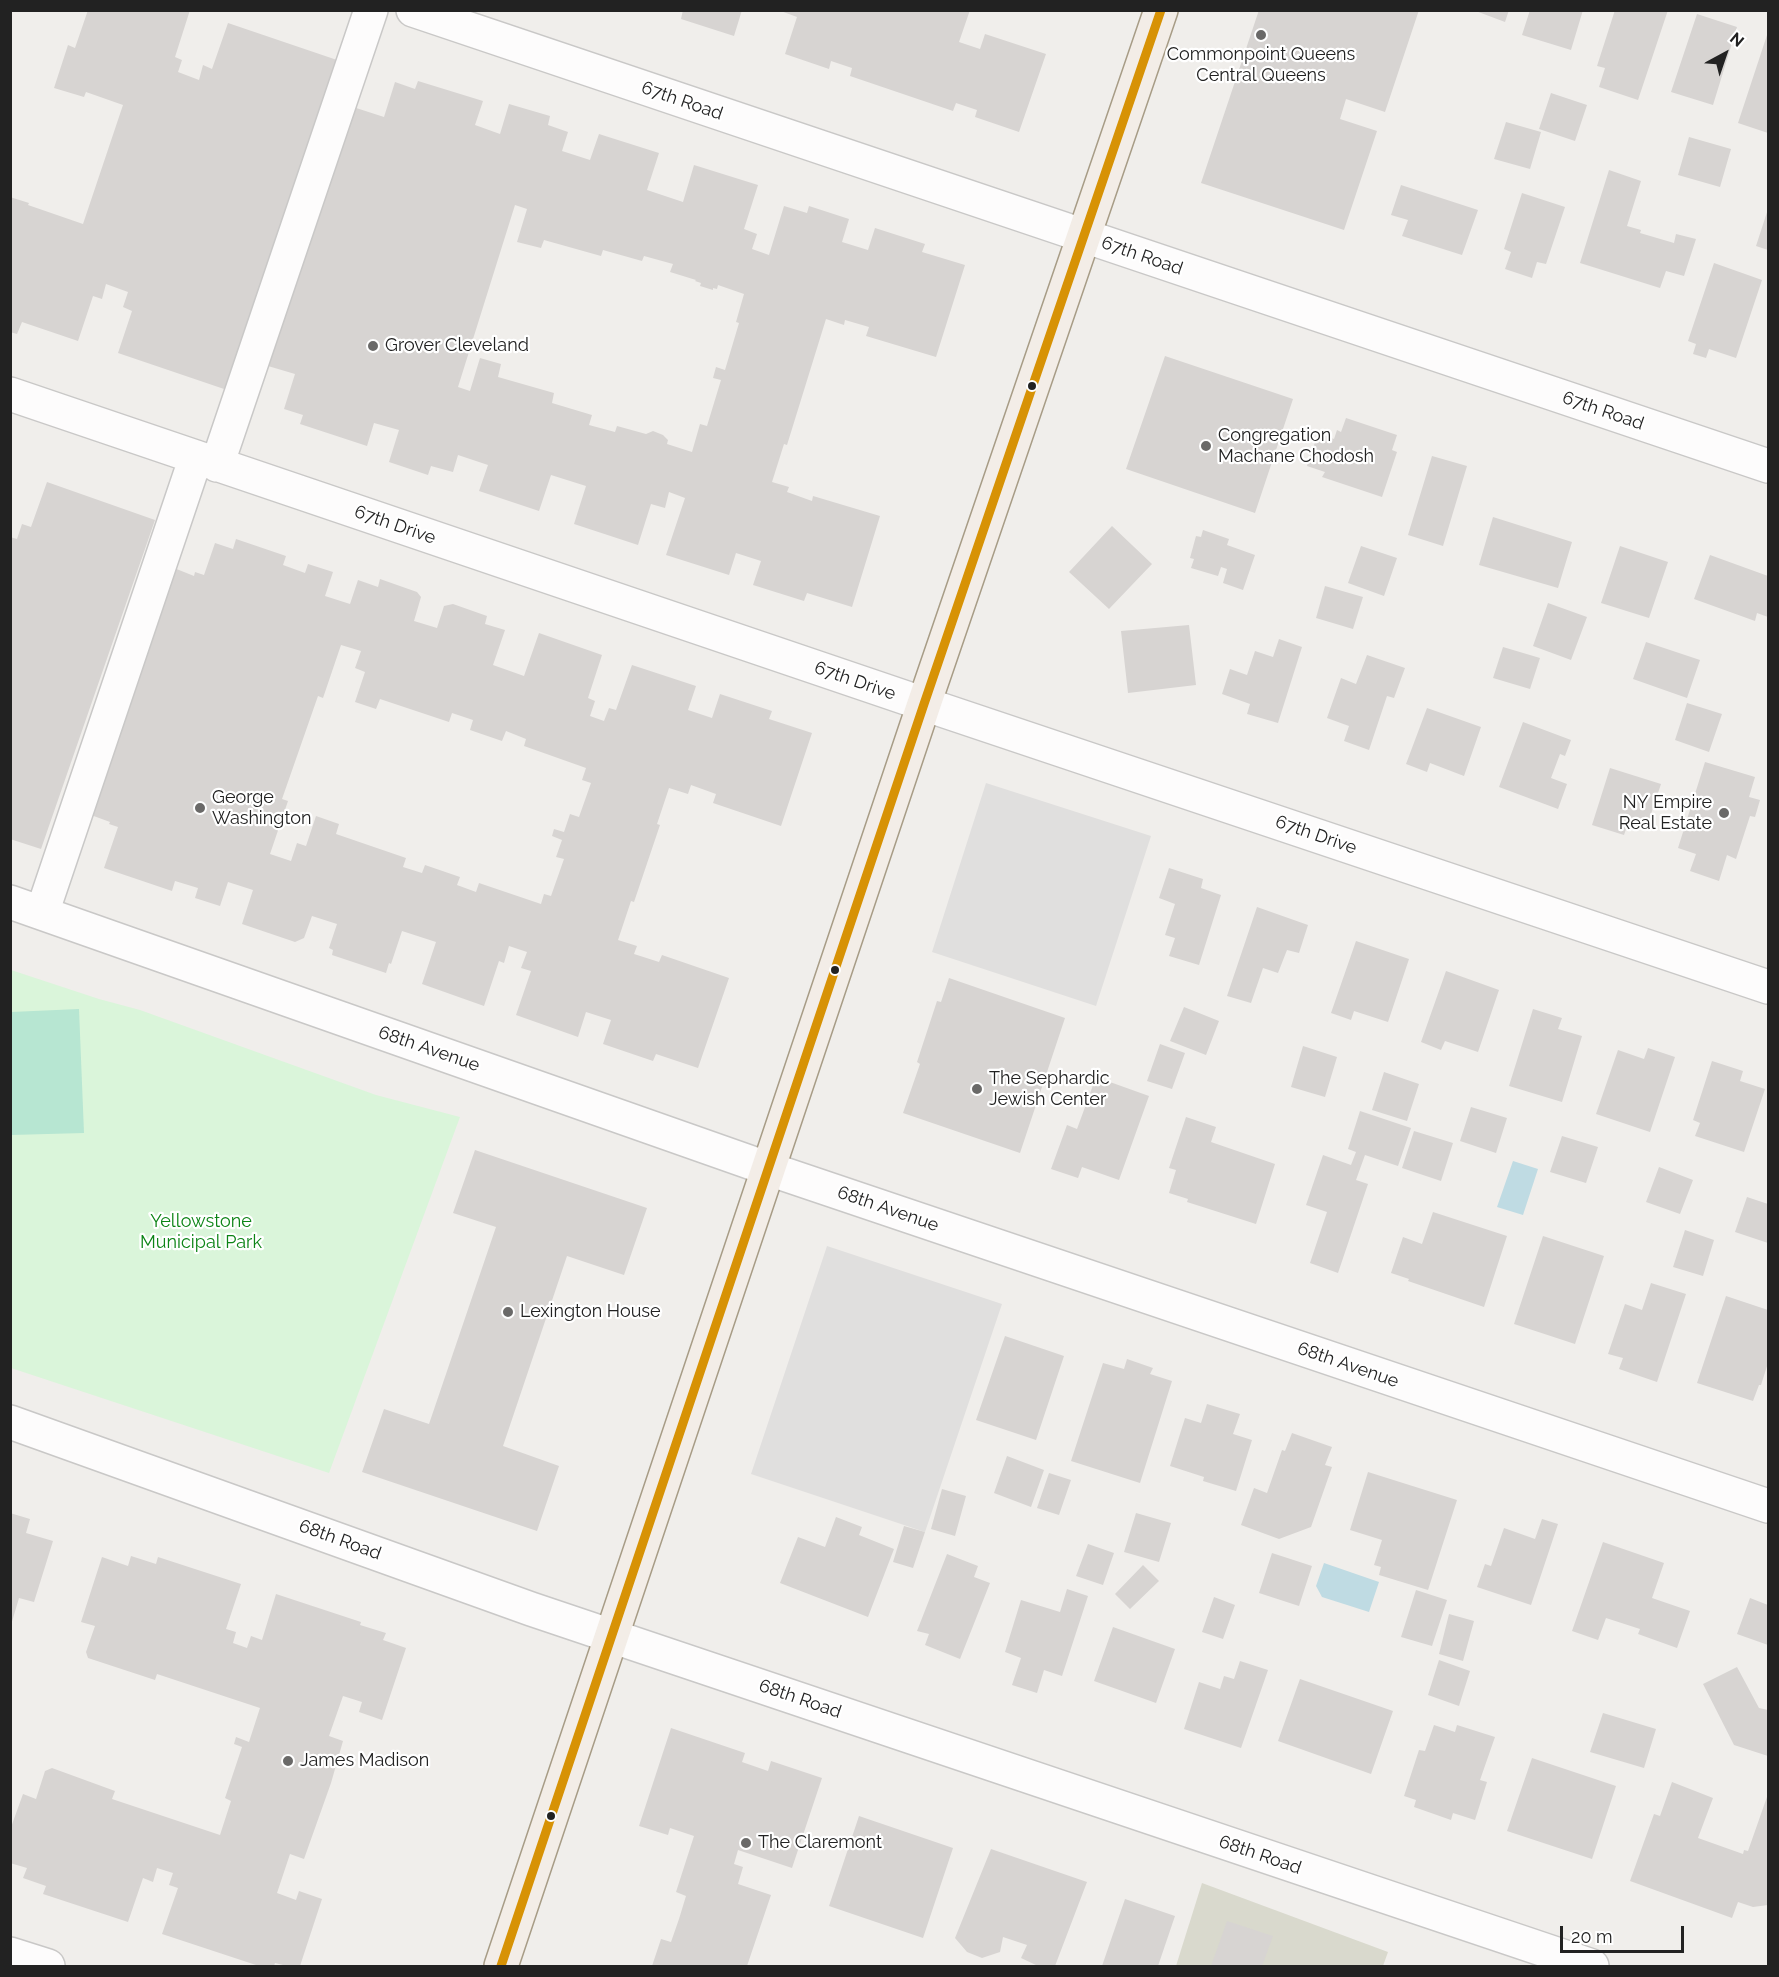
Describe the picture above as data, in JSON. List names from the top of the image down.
{
  "streets": {
    "street": [
      "67th Road",
      "67th Drive",
      "68th Avenue",
      "68th Road"
    ]
  },
  "parks": ["Yellowstone Municipal Park"],
  "places": [
    "Commonpoint Queens Central Queens",
    "Grover Cleveland",
    "Congregation Machane Chodosh",
    "George Washington",
    "NY Empire Real Estate",
    "The Sephardic Jewish Center",
    "Lexington House",
    "James Madison",
    "The Claremont"
  ],
  "scale_bar": "20 m",
  "north": "top right"
}
